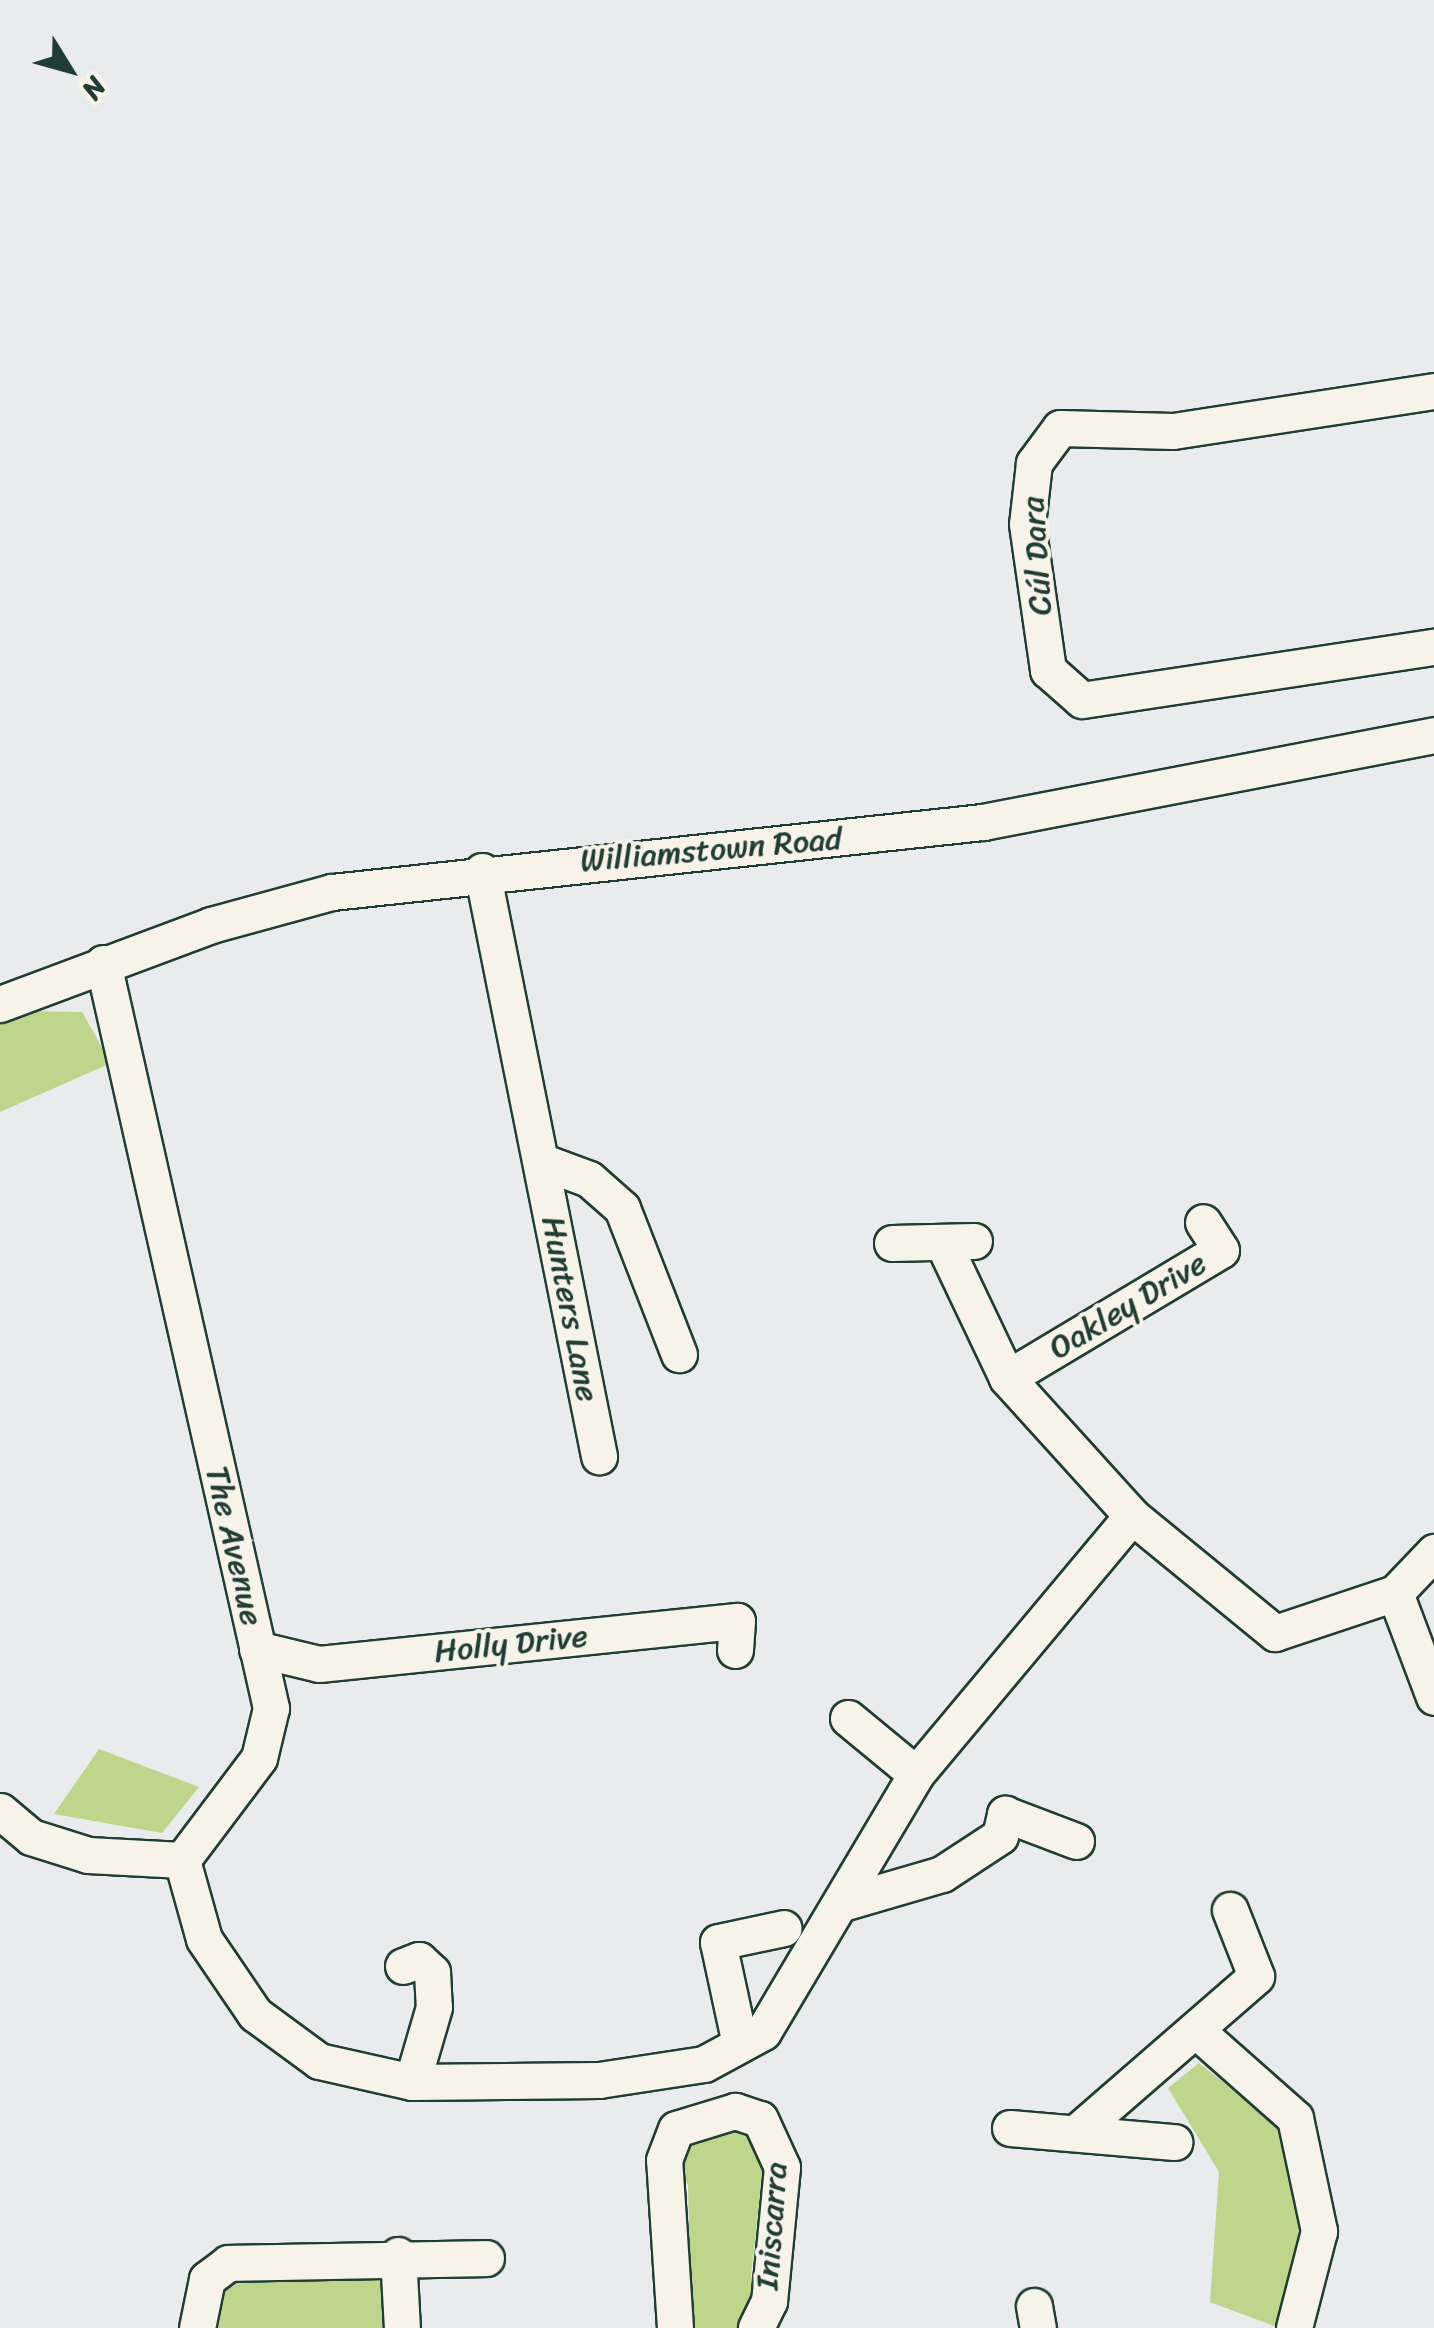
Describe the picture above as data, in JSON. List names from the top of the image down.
{
  "streets": {
    "street": [
      "Cúl Dara",
      "Williamstown Road",
      "Oakley Drive",
      "Hunters Lane",
      "The Avenue",
      "Holly Drive",
      "Iniscarra"
    ]
  },
  "crossings": [
    ["Williamstown Road", "Hunters Lane"],
    ["Williamstown Road", "The Avenue"],
    ["The Avenue", "Holly Drive"]
  ],
  "north": "bottom right"
}
